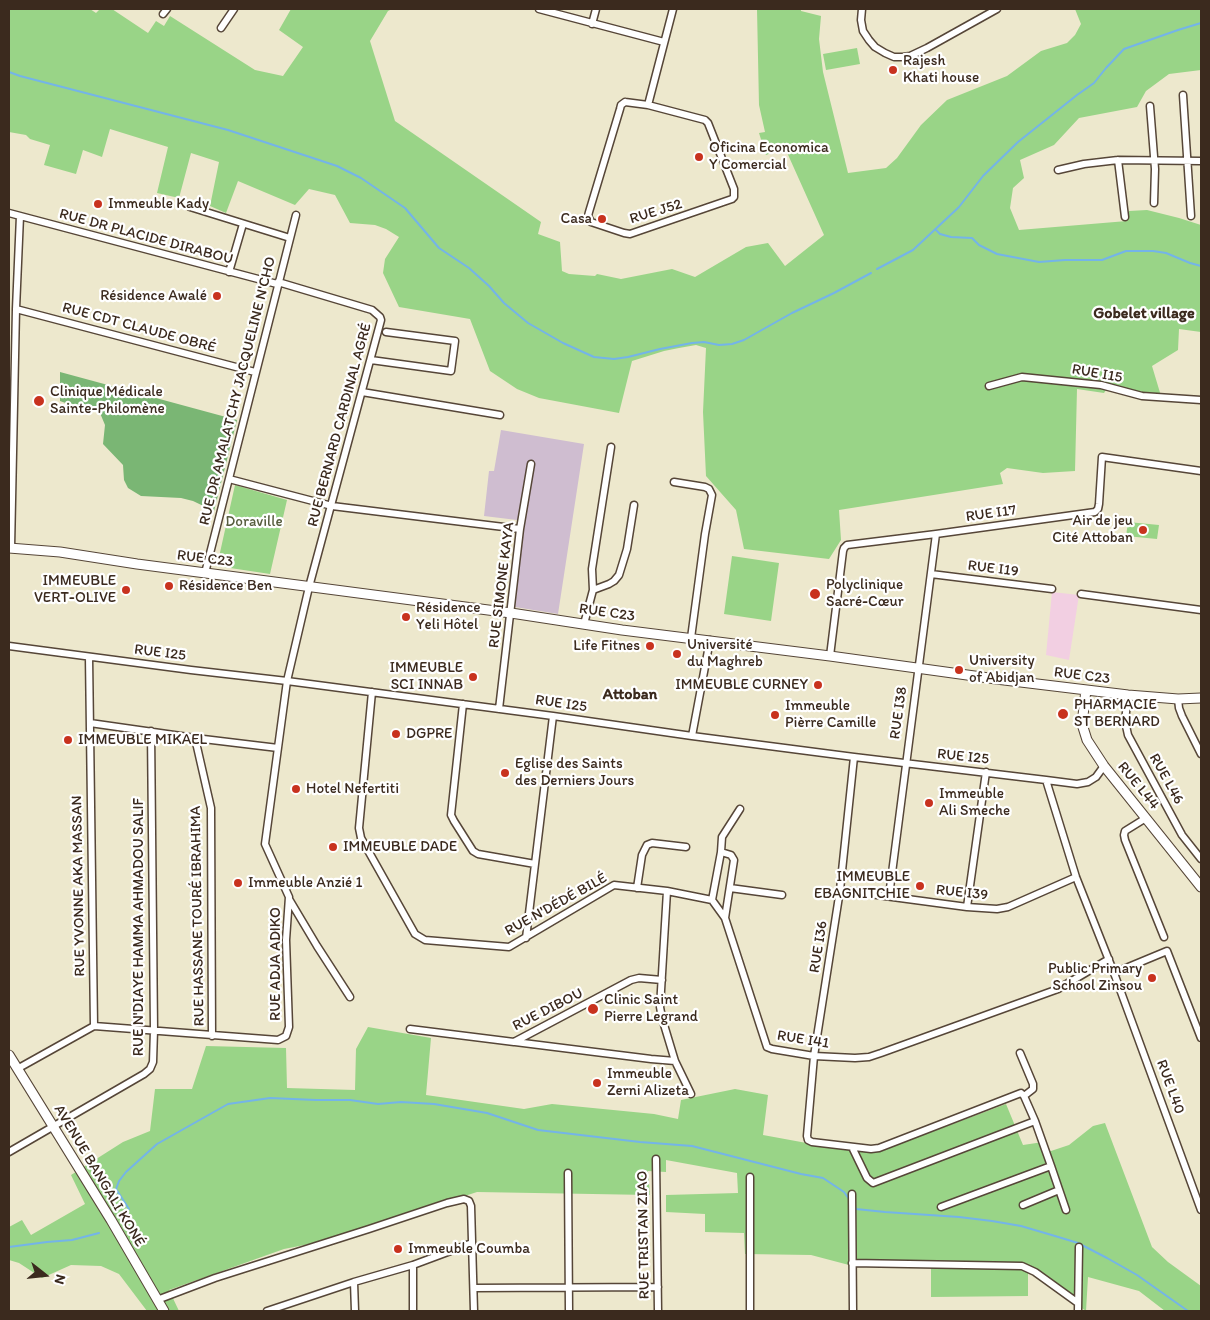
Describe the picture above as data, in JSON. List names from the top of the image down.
{
  "streets": {
    "street": [
      "RUE J52",
      "RUE DR PLACIDE DIRABOU",
      "RUE CDT CLAUDE OBRÉ",
      "RUE I15",
      "RUE DR AMALATCHY JACQUELINE N'CHO",
      "RUE BERNARD CARDINAL AGRÉ",
      "RUE I17",
      "RUE C23",
      "RUE I19",
      "RUE SIMONE KAYA",
      "RUE I25",
      "RUE I38",
      "RUE L46",
      "RUE L44",
      "RUE YVONNE AKA MASSAN",
      "RUE I39",
      "RUE N'DÉDÉ BILÉ",
      "RUE HASSANE TOURÉ IBRAHIMA",
      "RUE N'DIAYE HAMMA AHMADOU SALIF",
      "RUE I36",
      "RUE ADJA ADIKO",
      "RUE DIBOU",
      "RUE I41",
      "RUE L40",
      "AVENUE BANGALI KONÉ",
      "RUE TRISTAN ZIAO"
    ]
  },
  "crossings": [
    ["RUE DR PLACIDE DIRABOU", "RUE DR AMALATCHY JACQUELINE N'CHO"],
    ["RUE DR PLACIDE DIRABOU", "RUE BERNARD CARDINAL AGRÉ"],
    ["RUE CDT CLAUDE OBRÉ", "RUE DR AMALATCHY JACQUELINE N'CHO"],
    ["RUE DR AMALATCHY JACQUELINE N'CHO", "RUE BERNARD CARDINAL AGRÉ"],
    ["RUE DR AMALATCHY JACQUELINE N'CHO", "RUE C23"],
    ["RUE BERNARD CARDINAL AGRÉ", "RUE C23"],
    ["RUE BERNARD CARDINAL AGRÉ", "RUE ADJA ADIKO"],
    ["RUE I17", "RUE C23"],
    ["RUE I17", "RUE I38"],
    ["RUE C23", "RUE SIMONE KAYA"],
    ["RUE C23", "RUE I38"],
    ["RUE C23", "RUE L46"],
    ["RUE C23", "RUE L44"],
    ["RUE C23", "RUE ADJA ADIKO"],
    ["RUE I19", "RUE I38"],
    ["RUE SIMONE KAYA", "RUE I25"],
    ["RUE I25", "RUE I38"],
    ["RUE I25", "RUE L44"],
    ["RUE I25", "RUE YVONNE AKA MASSAN"],
    ["RUE I25", "RUE N'DÉDÉ BILÉ"],
    ["RUE I25", "RUE I36"],
    ["RUE I25", "RUE ADJA ADIKO"],
    ["RUE I25", "RUE L40"],
    ["RUE I38", "RUE I39"],
    ["RUE YVONNE AKA MASSAN", "RUE ADJA ADIKO"],
    ["RUE I39", "RUE I36"],
    ["RUE I39", "RUE L40"],
    ["RUE HASSANE TOURÉ IBRAHIMA", "RUE ADJA ADIKO"],
    ["RUE N'DIAYE HAMMA AHMADOU SALIF", "RUE ADJA ADIKO"],
    ["RUE N'DIAYE HAMMA AHMADOU SALIF", "AVENUE BANGALI KONÉ"],
    ["RUE I36", "RUE I41"],
    ["RUE I41", "RUE L40"]
  ],
  "districts": ["Gobelet village", "Attoban"],
  "parks": ["Doraville"],
  "places": [
    "Rajesh Khati house",
    "Oficina Economica Y Comercial",
    "Immeuble Kady",
    "Casa",
    "Résidence Awalé",
    "Clinique Médicale Sainte-Philomène",
    "Air de jeu Cité Attoban",
    "Résidence Ben",
    "IMMEUBLE VERT-OLIVE",
    "Polyclinique Sacré-Cœur",
    "Résidence Yeli Hôtel",
    "Life Fitnes",
    "Université du Maghreb",
    "University of Abidjan",
    "IMMEUBLE SCI INNAB",
    "IMMEUBLE CURNEY",
    "PHARMACIE ST BERNARD",
    "Immeuble Pièrre Camille",
    "DGPRE",
    "IMMEUBLE MIKAEL",
    "Eglise des Saints des Derniers Jours",
    "Hotel Nefertiti",
    "Immeuble Ali Smeche",
    "IMMEUBLE DADE",
    "Immeuble Anzié 1",
    "IMMEUBLE EBAGNITCHIE",
    "Public Primary School Zinsou",
    "Clinic Saint Pierre Legrand",
    "Immeuble Zerni Alizeta",
    "Immeuble Coumba"
  ],
  "north": "right"
}
